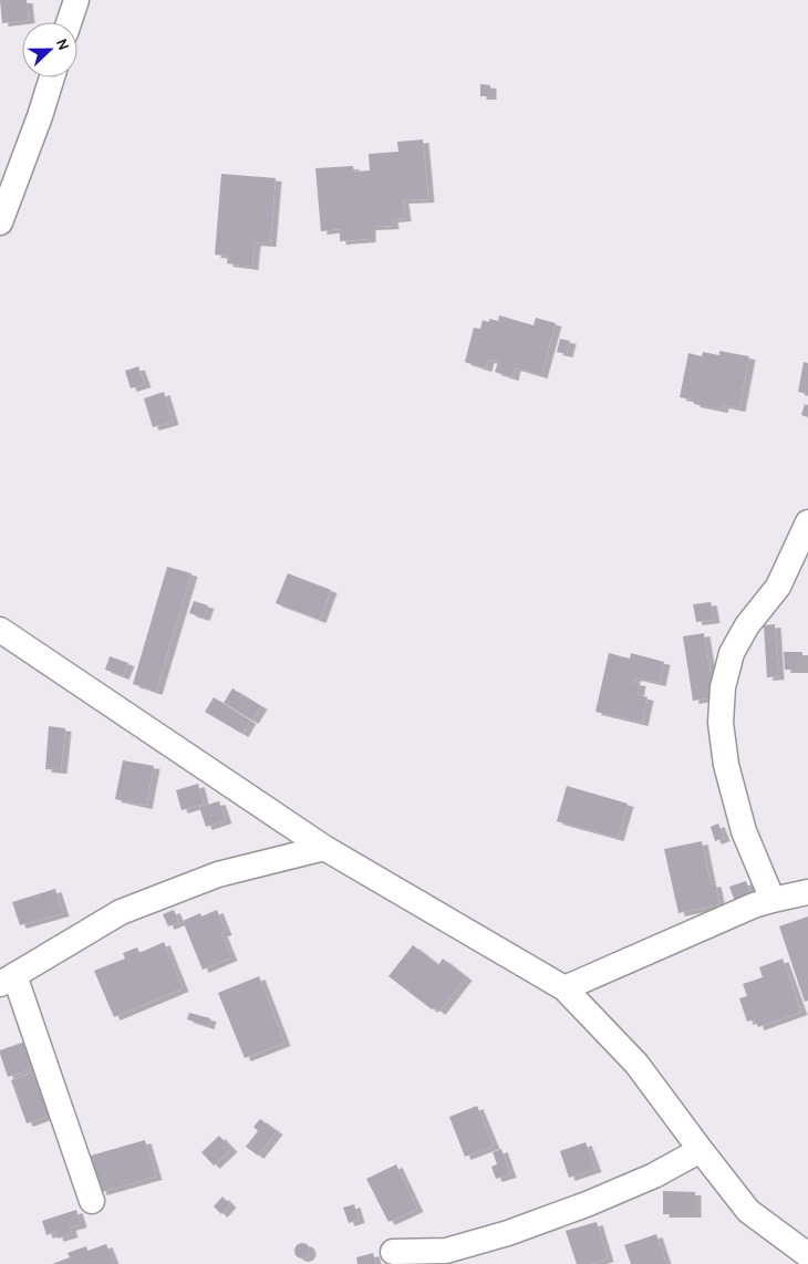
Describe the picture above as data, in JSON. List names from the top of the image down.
{
  "north": "right"
}
